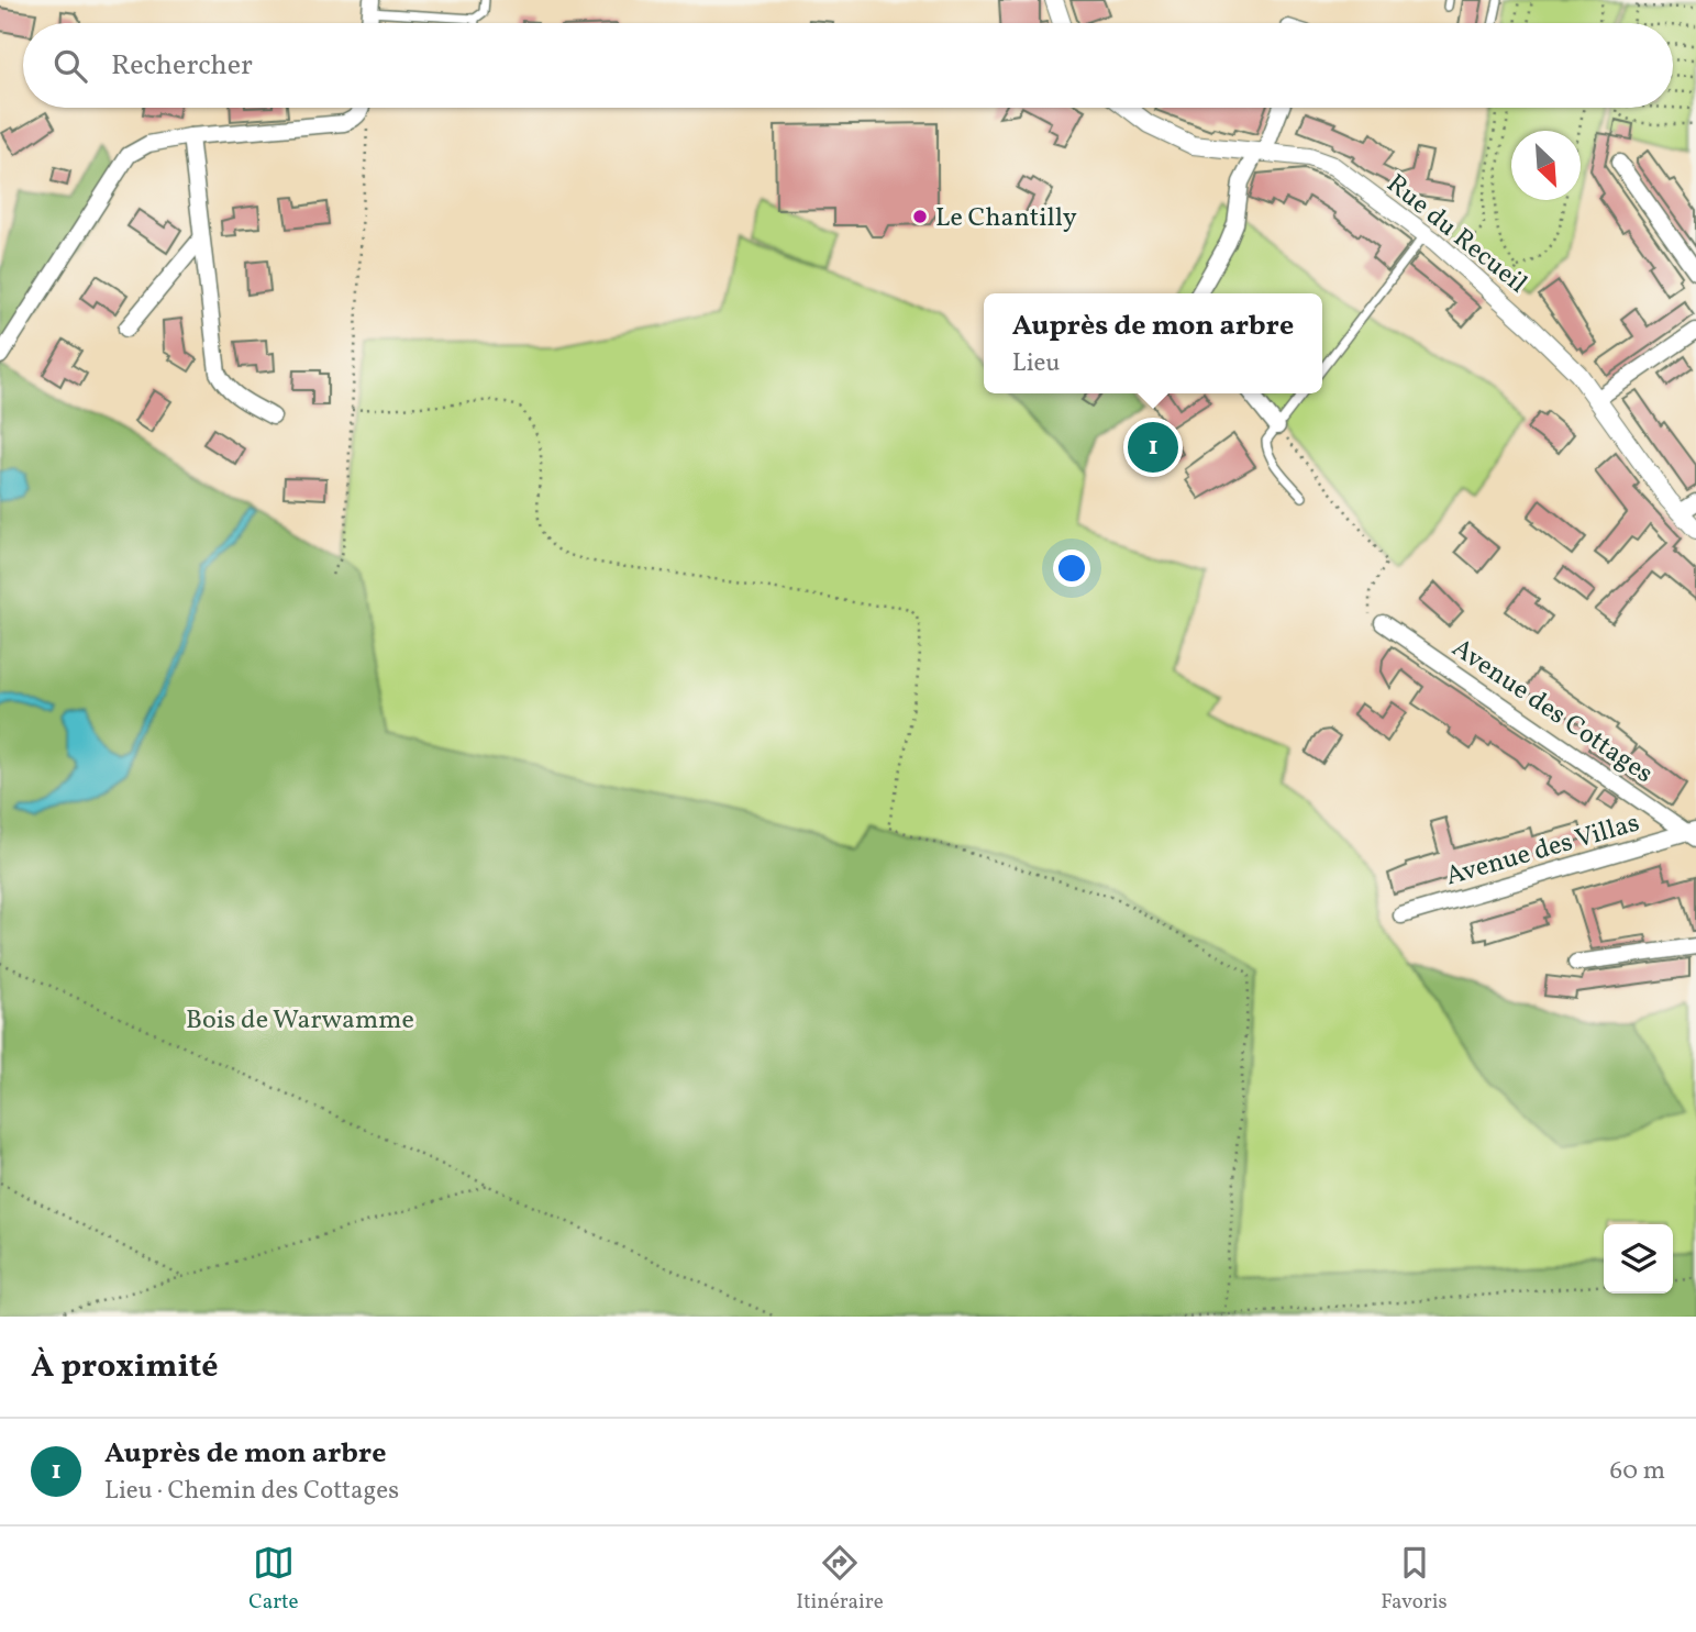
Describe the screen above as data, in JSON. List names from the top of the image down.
{
  "streets": {
    "street": ["Rue du Recueil", "Avenue des Cottages", "Avenue des Villas"]
  },
  "crossings": [
    ["Avenue des Cottages", "Avenue des Villas"]
  ],
  "parks": ["Bois de Warwamme"],
  "places": ["Le Chantilly"],
  "north": "bottom right",
  "page": {
    "search": "Rechercher",
    "popup": ["Auprès de mon arbre", "Lieu"],
    "pins": "1",
    "heading": "À proximité",
    "list": [
      {
        "mark": "1",
        "name": "Auprès de mon arbre",
        "note": "Lieu · Chemin des Cottages",
        "value": "60 m"
      }
    ],
    "nav": ["Carte", "Itinéraire", "Favoris"]
  }
}
